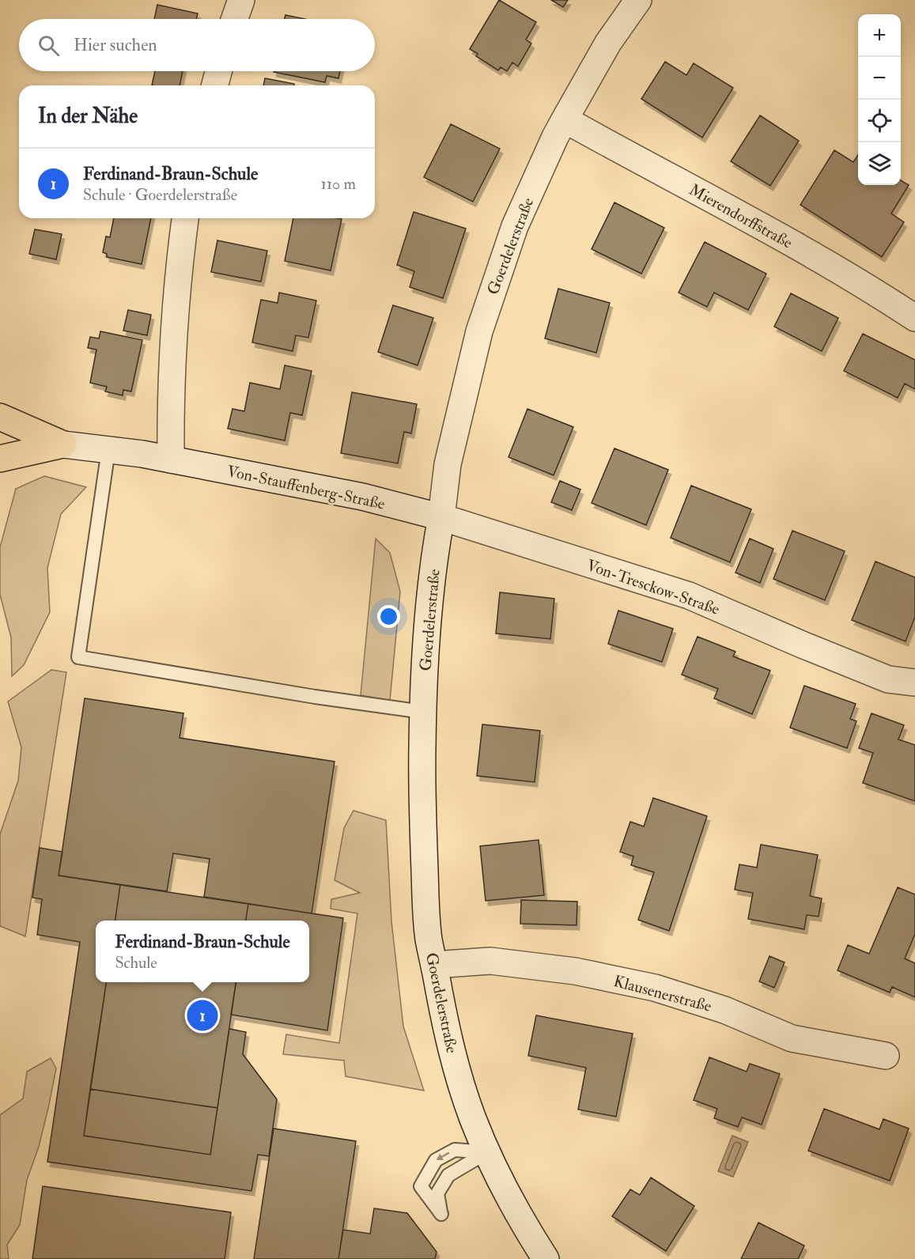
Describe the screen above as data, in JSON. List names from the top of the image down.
{
  "streets": {
    "street": [
      "Mierendorffstraße",
      "Goerdelerstraße",
      "Von-Stauffenberg-Straße",
      "Von-Tresckow-Straße",
      "Klausenerstraße"
    ]
  },
  "crossings": [
    ["Mierendorffstraße", "Goerdelerstraße"],
    ["Goerdelerstraße", "Von-Stauffenberg-Straße"],
    ["Goerdelerstraße", "Von-Tresckow-Straße"],
    ["Goerdelerstraße", "Klausenerstraße"],
    ["Von-Stauffenberg-Straße", "Von-Tresckow-Straße"]
  ],
  "page": {
    "map_buttons": ["+", "−"],
    "search": "Hier suchen",
    "heading": "In der Nähe",
    "list": [
      {
        "mark": "1",
        "name": "Ferdinand-Braun-Schule",
        "note": "Schule · Goerdelerstraße",
        "value": "110 m"
      }
    ],
    "popup": ["Ferdinand-Braun-Schule", "Schule"],
    "pins": "1"
  }
}
